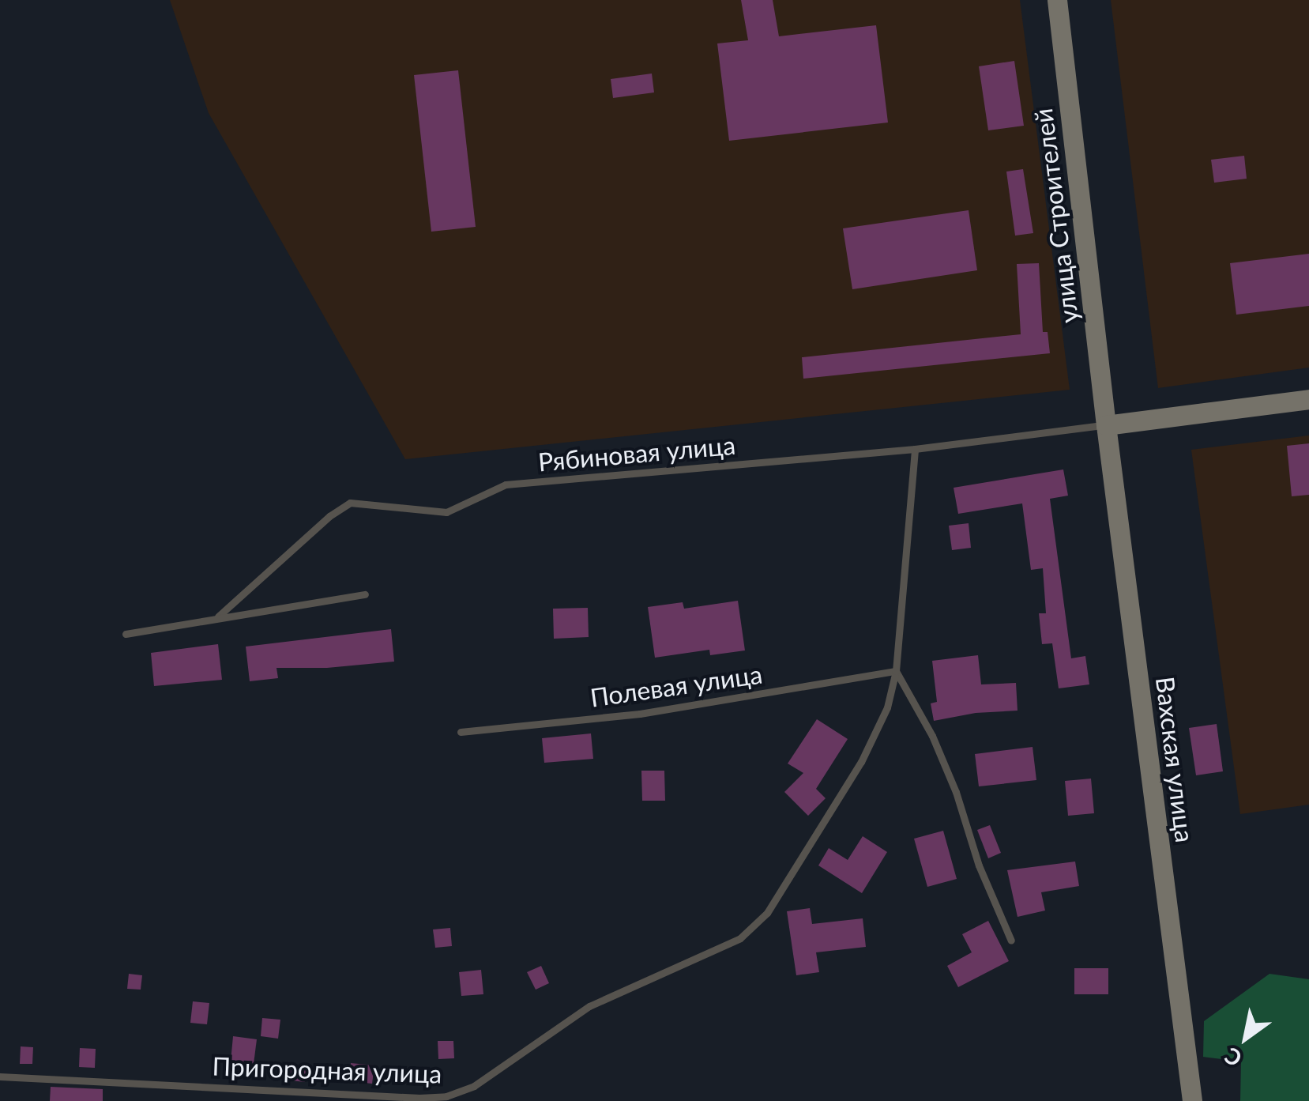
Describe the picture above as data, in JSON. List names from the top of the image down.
{
  "streets": {
    "street": ["улица Строителей", "Вахская улица"],
    "lane": ["Рябиновая улица", "Полевая улица", "Пригородная улица"]
  },
  "crossings": [
    ["улица Строителей", "Рябиновая улица"],
    ["улица Строителей", "Вахская улица"],
    ["Рябиновая улица", "Вахская улица"],
    ["Рябиновая улица", "Пригородная улица"],
    ["Полевая улица", "Пригородная улица"]
  ],
  "north": "bottom left"
}
